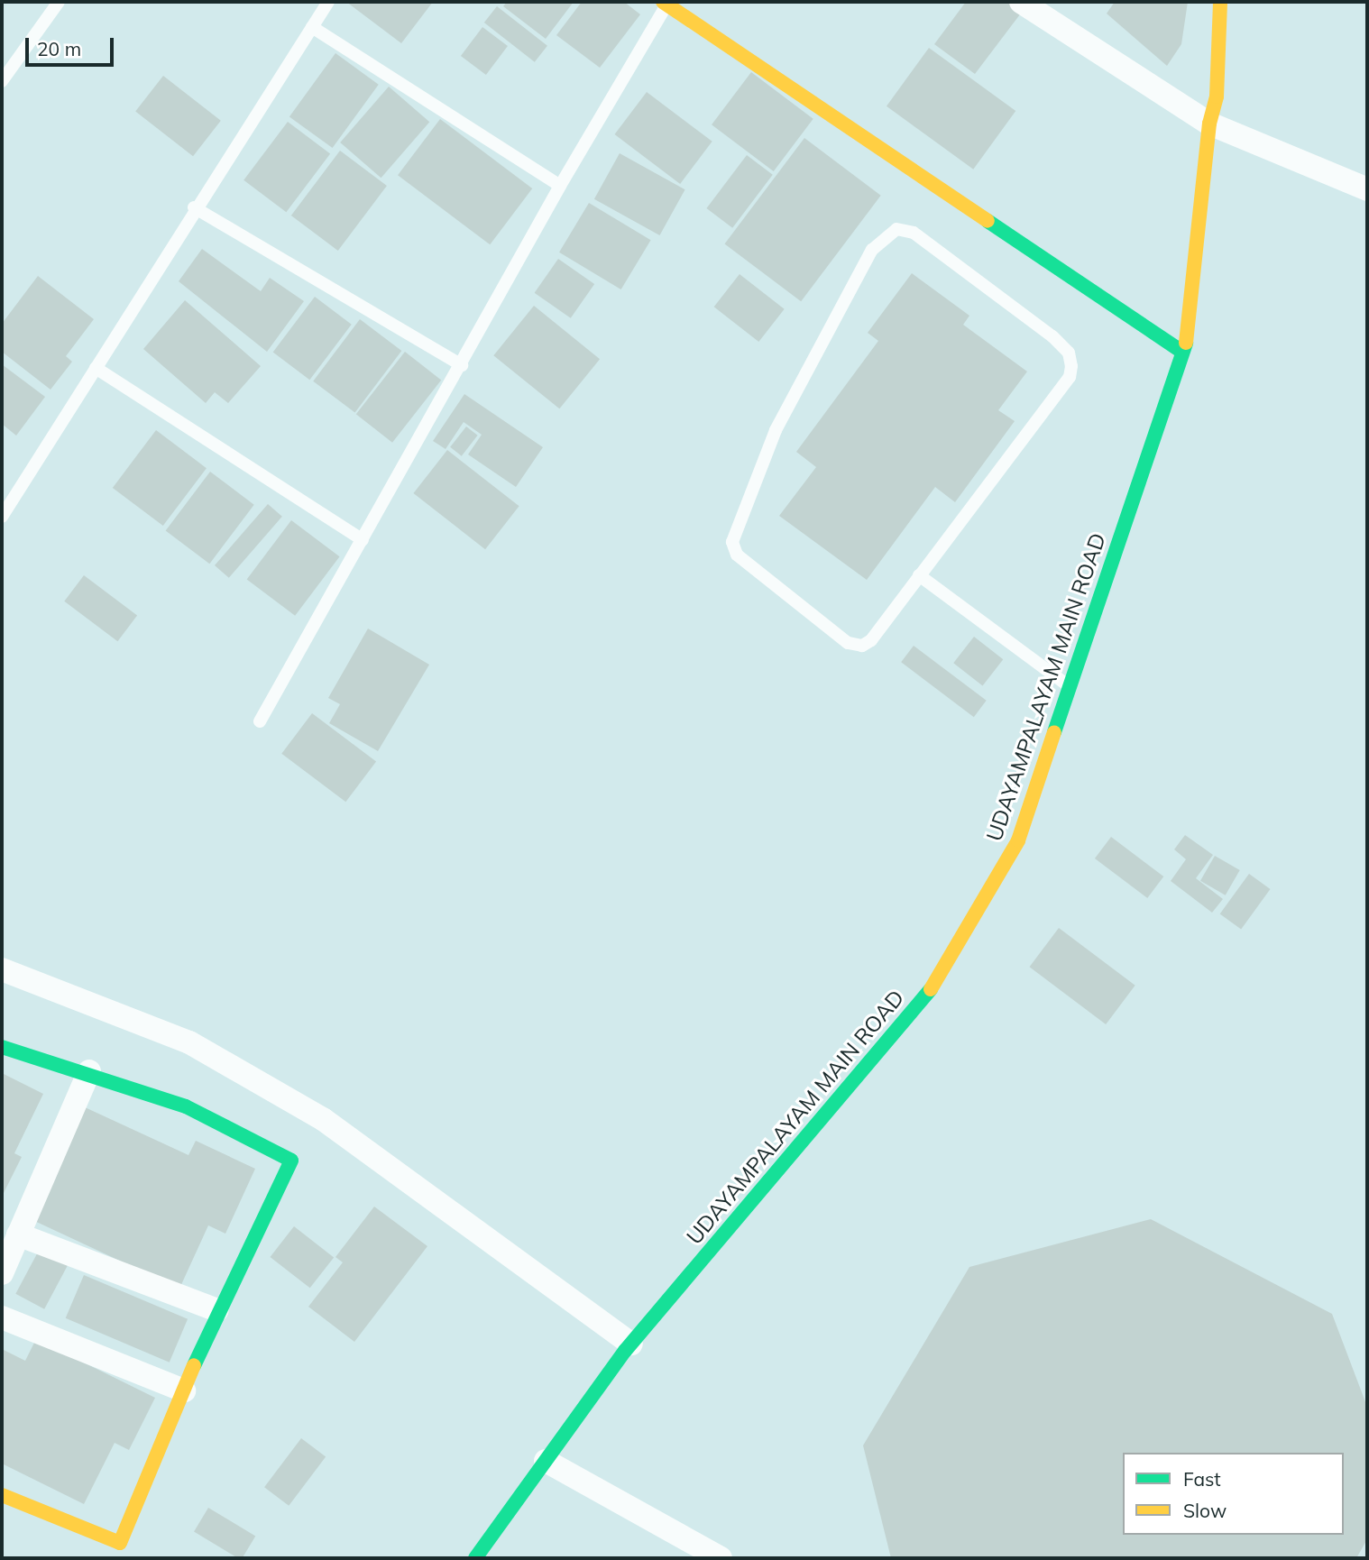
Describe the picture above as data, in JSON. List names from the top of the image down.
{
  "streets": {
    "street": ["UDAYAMPALAYAM MAIN ROAD"]
  },
  "legend": ["Fast", "Slow"],
  "scale_bar": "20 m"
}
